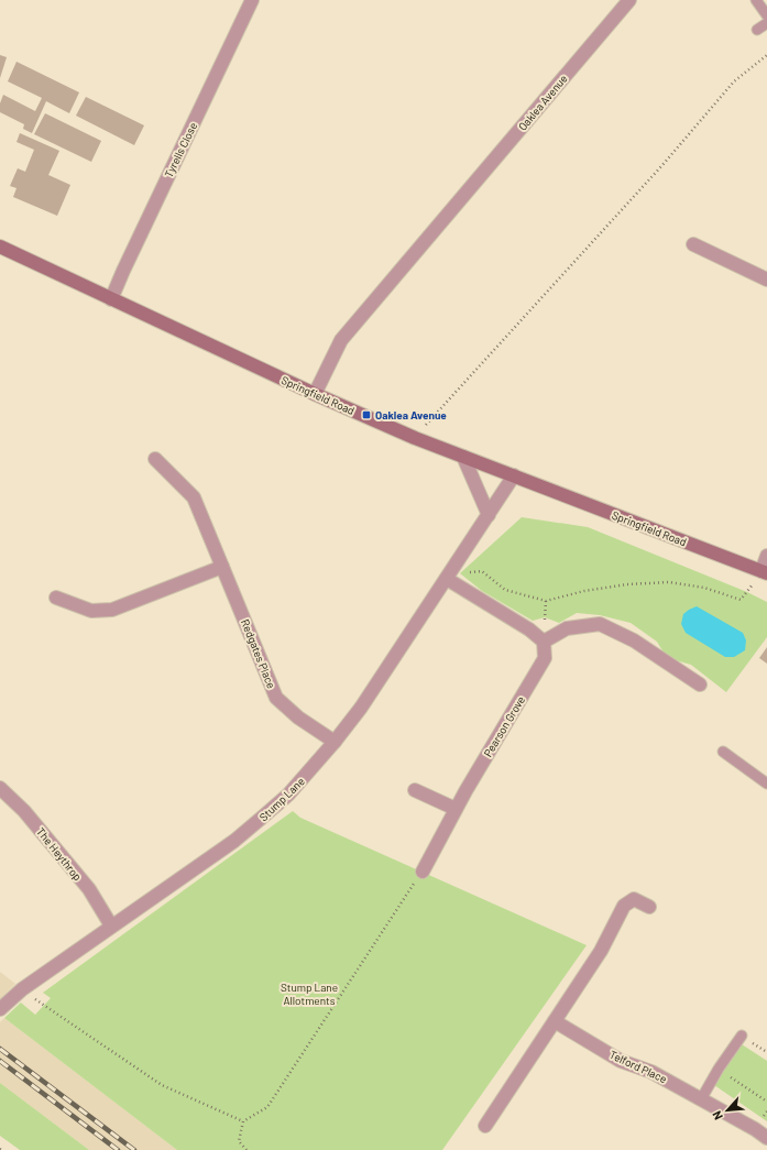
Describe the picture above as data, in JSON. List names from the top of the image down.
{
  "streets": {
    "main road": ["Springfield Road"],
    "street": [
      "Oaklea Avenue",
      "Tyrells Close",
      "Redgates Place",
      "Pearson Grove",
      "Stump Lane",
      "The Heythrop",
      "Telford Place"
    ]
  },
  "crossings": [
    ["Oaklea Avenue", "Springfield Road"],
    ["Tyrells Close", "Springfield Road"],
    ["Springfield Road", "Stump Lane"],
    ["Redgates Place", "Stump Lane"],
    ["Stump Lane", "The Heythrop"]
  ],
  "parks": ["Stump Lane Allotments"],
  "places": {
    "transit": ["Oaklea Avenue"]
  },
  "north": "bottom left"
}
